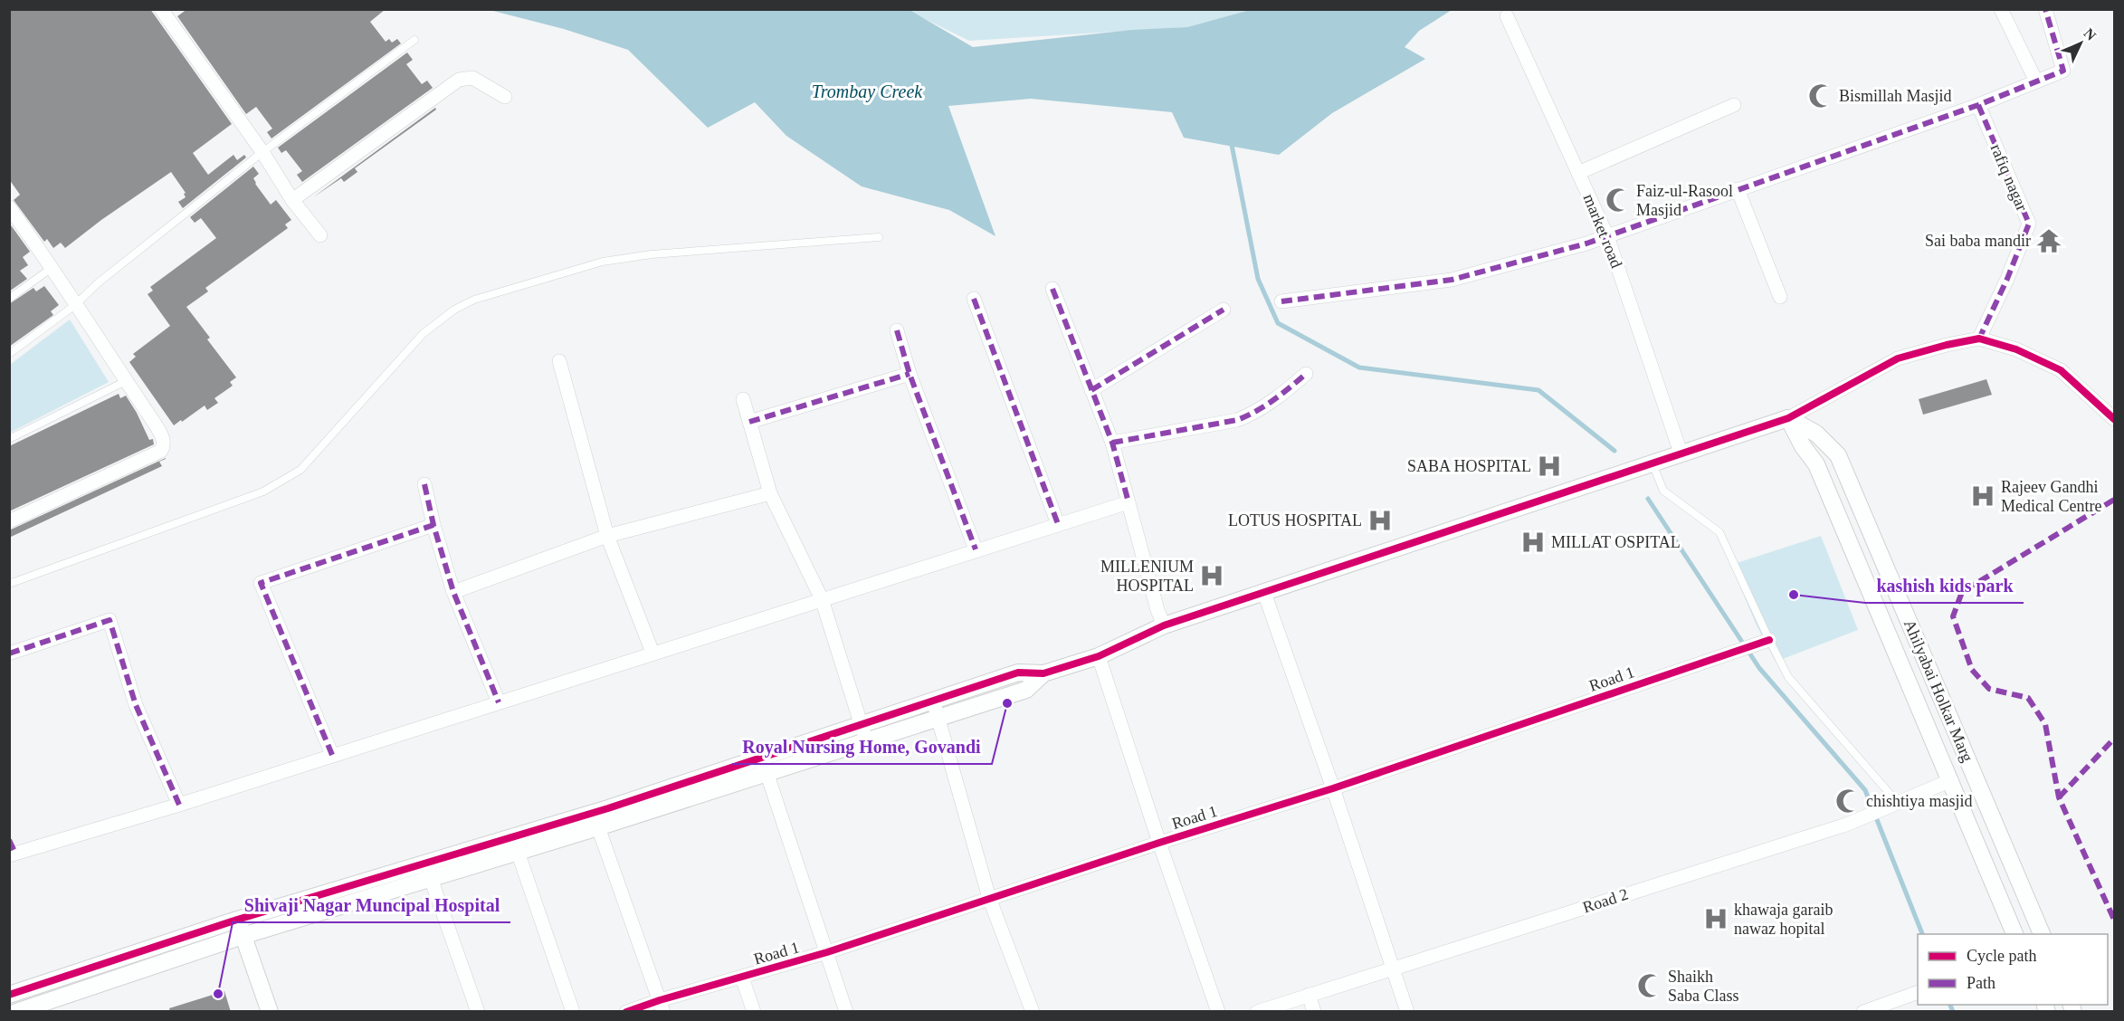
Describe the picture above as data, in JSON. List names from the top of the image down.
{
  "streets": {
    "street": [
      "rafiq nagar",
      "market road",
      "Road 1",
      "Ahilyabai Holkar Marg",
      "Road 2"
    ]
  },
  "crossings": [
    ["Ahilyabai Holkar Marg", "Road 2"]
  ],
  "water": ["Trombay Creek"],
  "places": {
    "mosque": [
      "Bismillah Masjid",
      "Faiz-ul-Rasool Masjid",
      "chishtiya masjid",
      "Shaikh Saba Class"
    ],
    "temple": ["Sai baba mandir"],
    "hospital": [
      "SABA HOSPITAL",
      "Rajeev Gandhi Medical Centre",
      "LOTUS HOSPITAL",
      "MILLAT OSPITAL",
      "MILLENIUM HOSPITAL",
      "khawaja garaib nawaz hopital"
    ],
    "other": ["kashish kids park", "Royal Nursing Home, Govandi", "Shivaji Nagar Muncipal Hospital"]
  },
  "legend": ["Cycle path", "Path"],
  "north": "top right"
}
